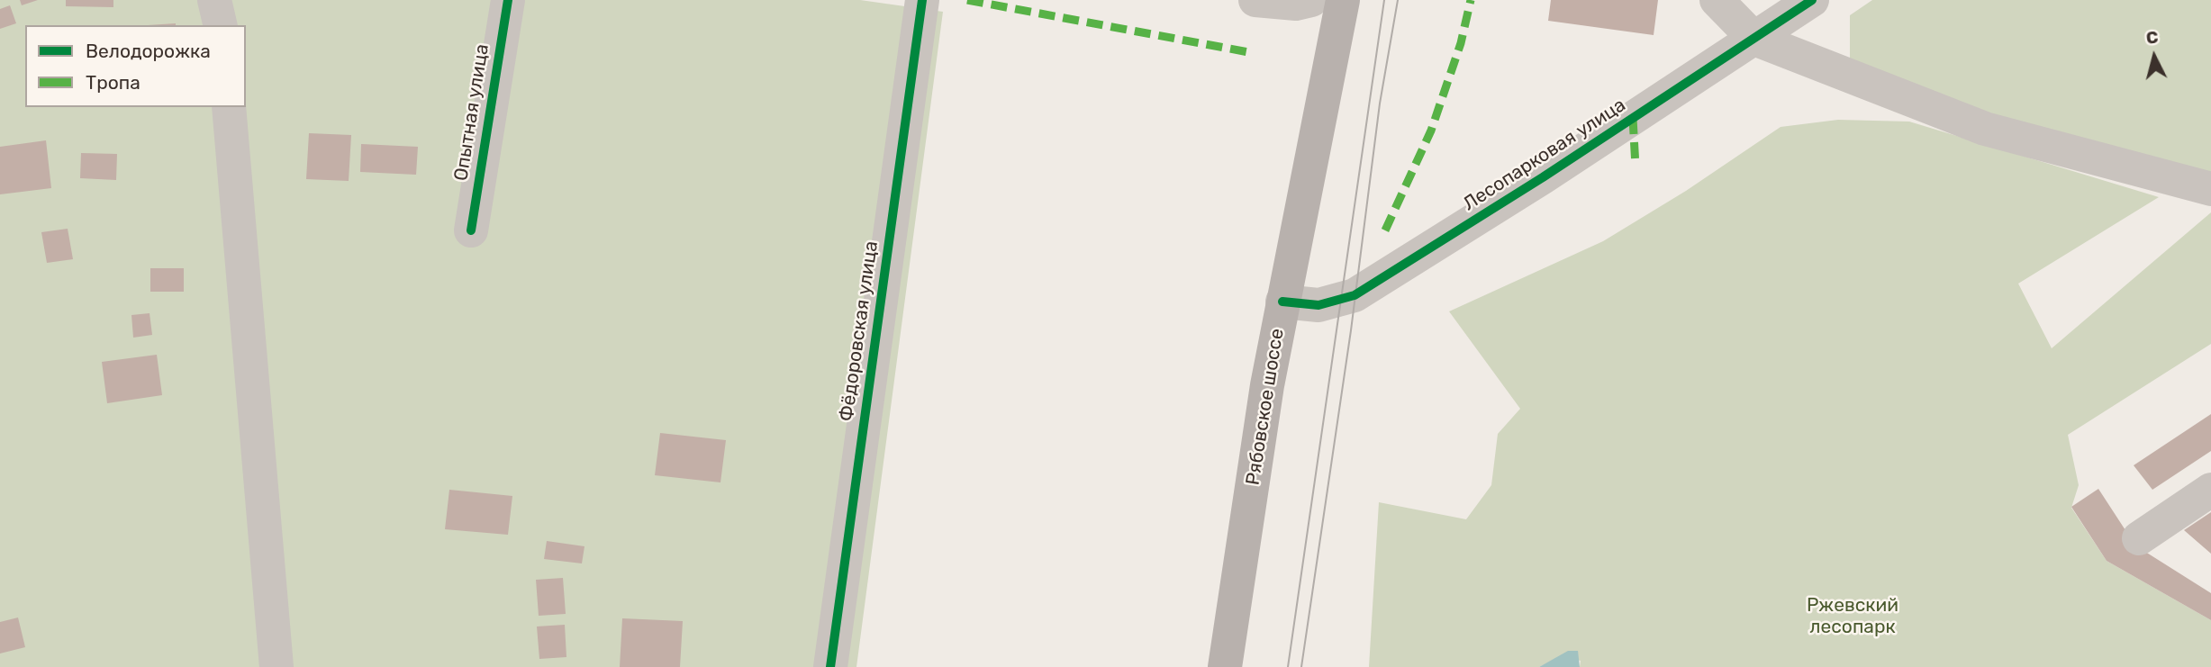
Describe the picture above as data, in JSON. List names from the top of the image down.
{
  "streets": {
    "main road": ["Рябовское шоссе"],
    "street": ["Опытная улица", "Лесопарковая улица", "Фёдоровская улица"]
  },
  "crossings": [
    ["Лесопарковая улица", "Рябовское шоссе"]
  ],
  "parks": ["Ржевский лесопарк"],
  "legend": ["Велодорожка", "Тропа"],
  "north": "top"
}
